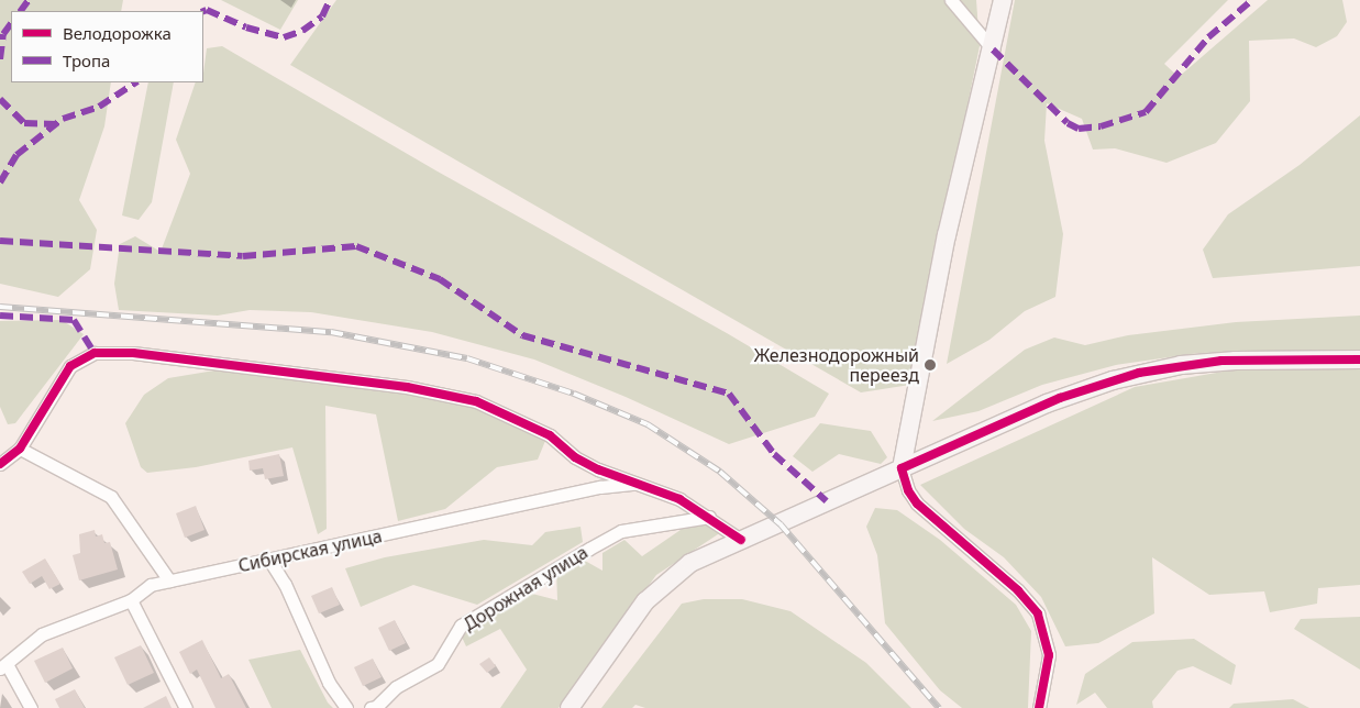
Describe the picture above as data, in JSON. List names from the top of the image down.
{
  "streets": {
    "street": ["Сибирская улица", "Дорожная улица"]
  },
  "places": ["Железнодорожный переезд"],
  "legend": ["Велодорожка", "Тропа"]
}
